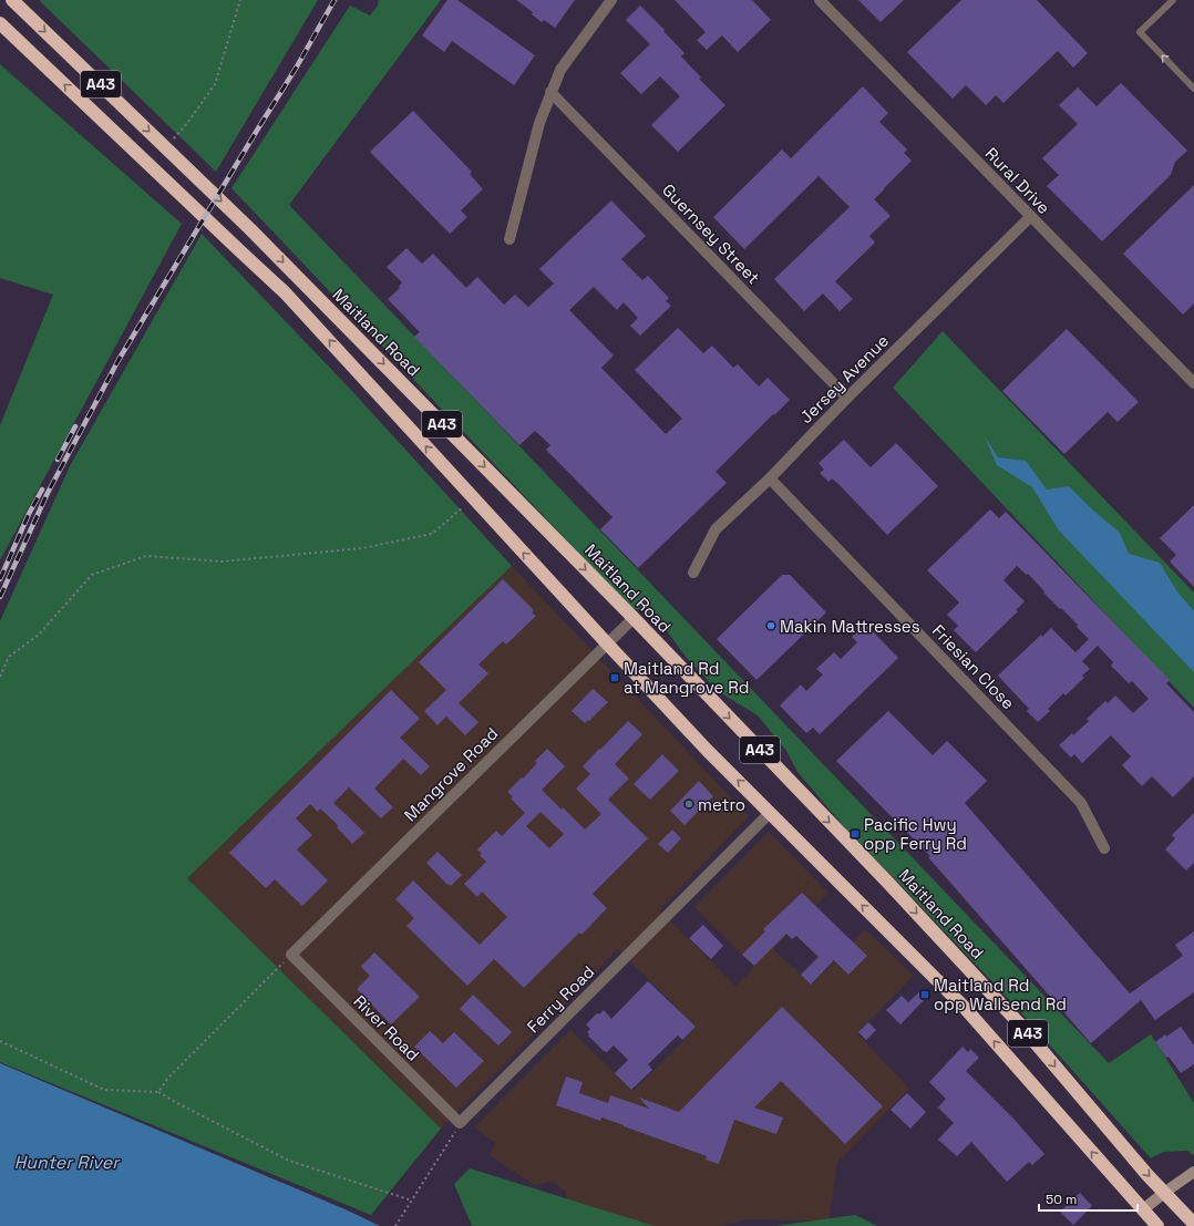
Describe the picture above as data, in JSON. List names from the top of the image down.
{
  "streets": {
    "highway": ["A43", "Maitland Road"],
    "street": [
      "Rural Drive",
      "Guernsey Street",
      "Jersey Avenue",
      "Friesian Close",
      "Mangrove Road",
      "Ferry Road",
      "River Road"
    ]
  },
  "crossings": [
    ["A43", "Mangrove Road"],
    ["A43", "Ferry Road"],
    ["Rural Drive", "Jersey Avenue"],
    ["Guernsey Street", "Jersey Avenue"],
    ["Maitland Road", "Mangrove Road"],
    ["Jersey Avenue", "Friesian Close"],
    ["Mangrove Road", "River Road"],
    ["Ferry Road", "River Road"]
  ],
  "water": ["Hunter River"],
  "places": {
    "other": ["Makin Mattresses", "metro"],
    "transit": ["Maitland Rd at Mangrove Rd", "Pacific Hwy opp Ferry Rd", "Maitland Rd opp Wallsend Rd"]
  },
  "scale_bar": "50 m"
}
